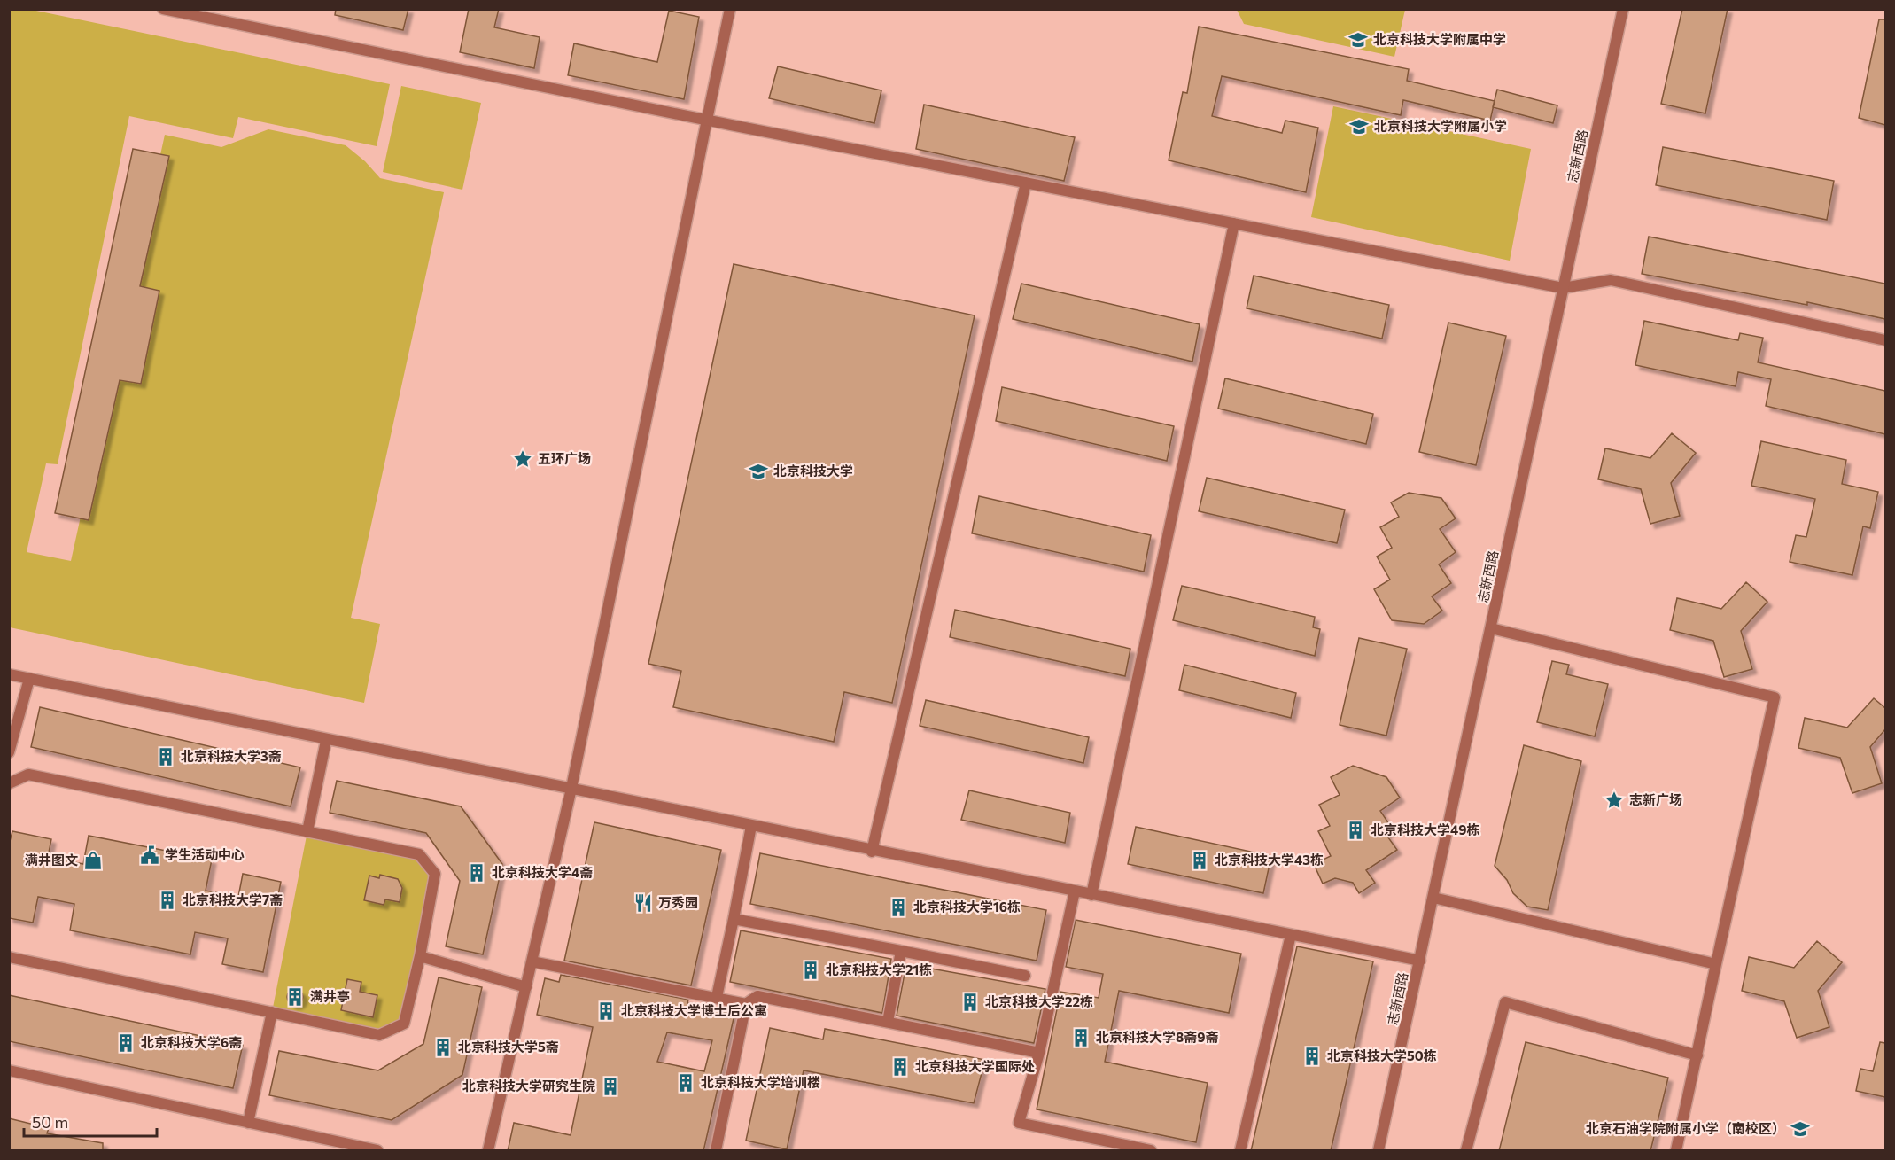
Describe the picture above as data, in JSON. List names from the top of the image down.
{
  "streets": {
    "street": ["志新西路"]
  },
  "places": {
    "school or university": [
      "北京科技大学附属中学",
      "北京科技大学附属小学",
      "北京科技大学",
      "北京石油学院附属小学（南校区）"
    ],
    "place": ["五环广场", "志新广场"],
    "building": [
      "北京科技大学3斋",
      "北京科技大学49栋",
      "北京科技大学43栋",
      "北京科技大学4斋",
      "北京科技大学7斋",
      "北京科技大学16栋",
      "北京科技大学21栋",
      "满井亭",
      "北京科技大学22栋",
      "北京科技大学博士后公寓",
      "北京科技大学8斋9斋",
      "北京科技大学6斋",
      "北京科技大学5斋",
      "北京科技大学50栋",
      "北京科技大学国际处",
      "北京科技大学培训楼",
      "北京科技大学研究生院"
    ],
    "public building": ["学生活动中心"],
    "shop": ["满井图文"],
    "restaurant": ["万秀园"]
  },
  "scale_bar": "50 m"
}
